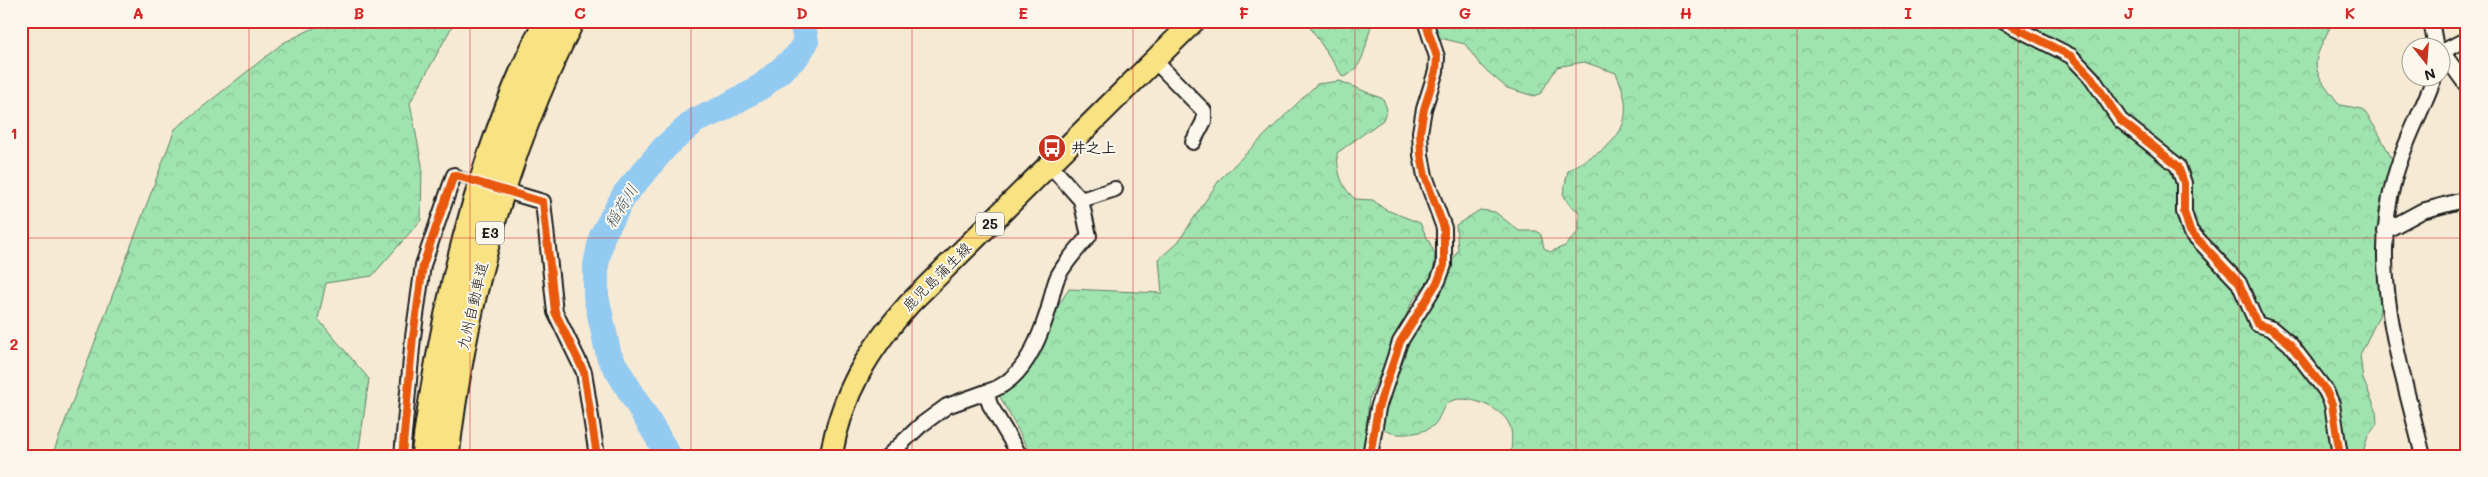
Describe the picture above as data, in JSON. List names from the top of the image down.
{
  "streets": {
    "highway": ["E3", "九州自動車道"],
    "main road": ["25", "鹿児島蒲生線"]
  },
  "water": ["稲荷川"],
  "places": {
    "bus stop": ["井之上"]
  },
  "north": "bottom",
  "grid": {
    "columns": [
      "A",
      "B",
      "C",
      "D",
      "E",
      "F",
      "G",
      "H",
      "I",
      "J",
      "K"
    ],
    "rows": ["1", "2"]
  }
}
